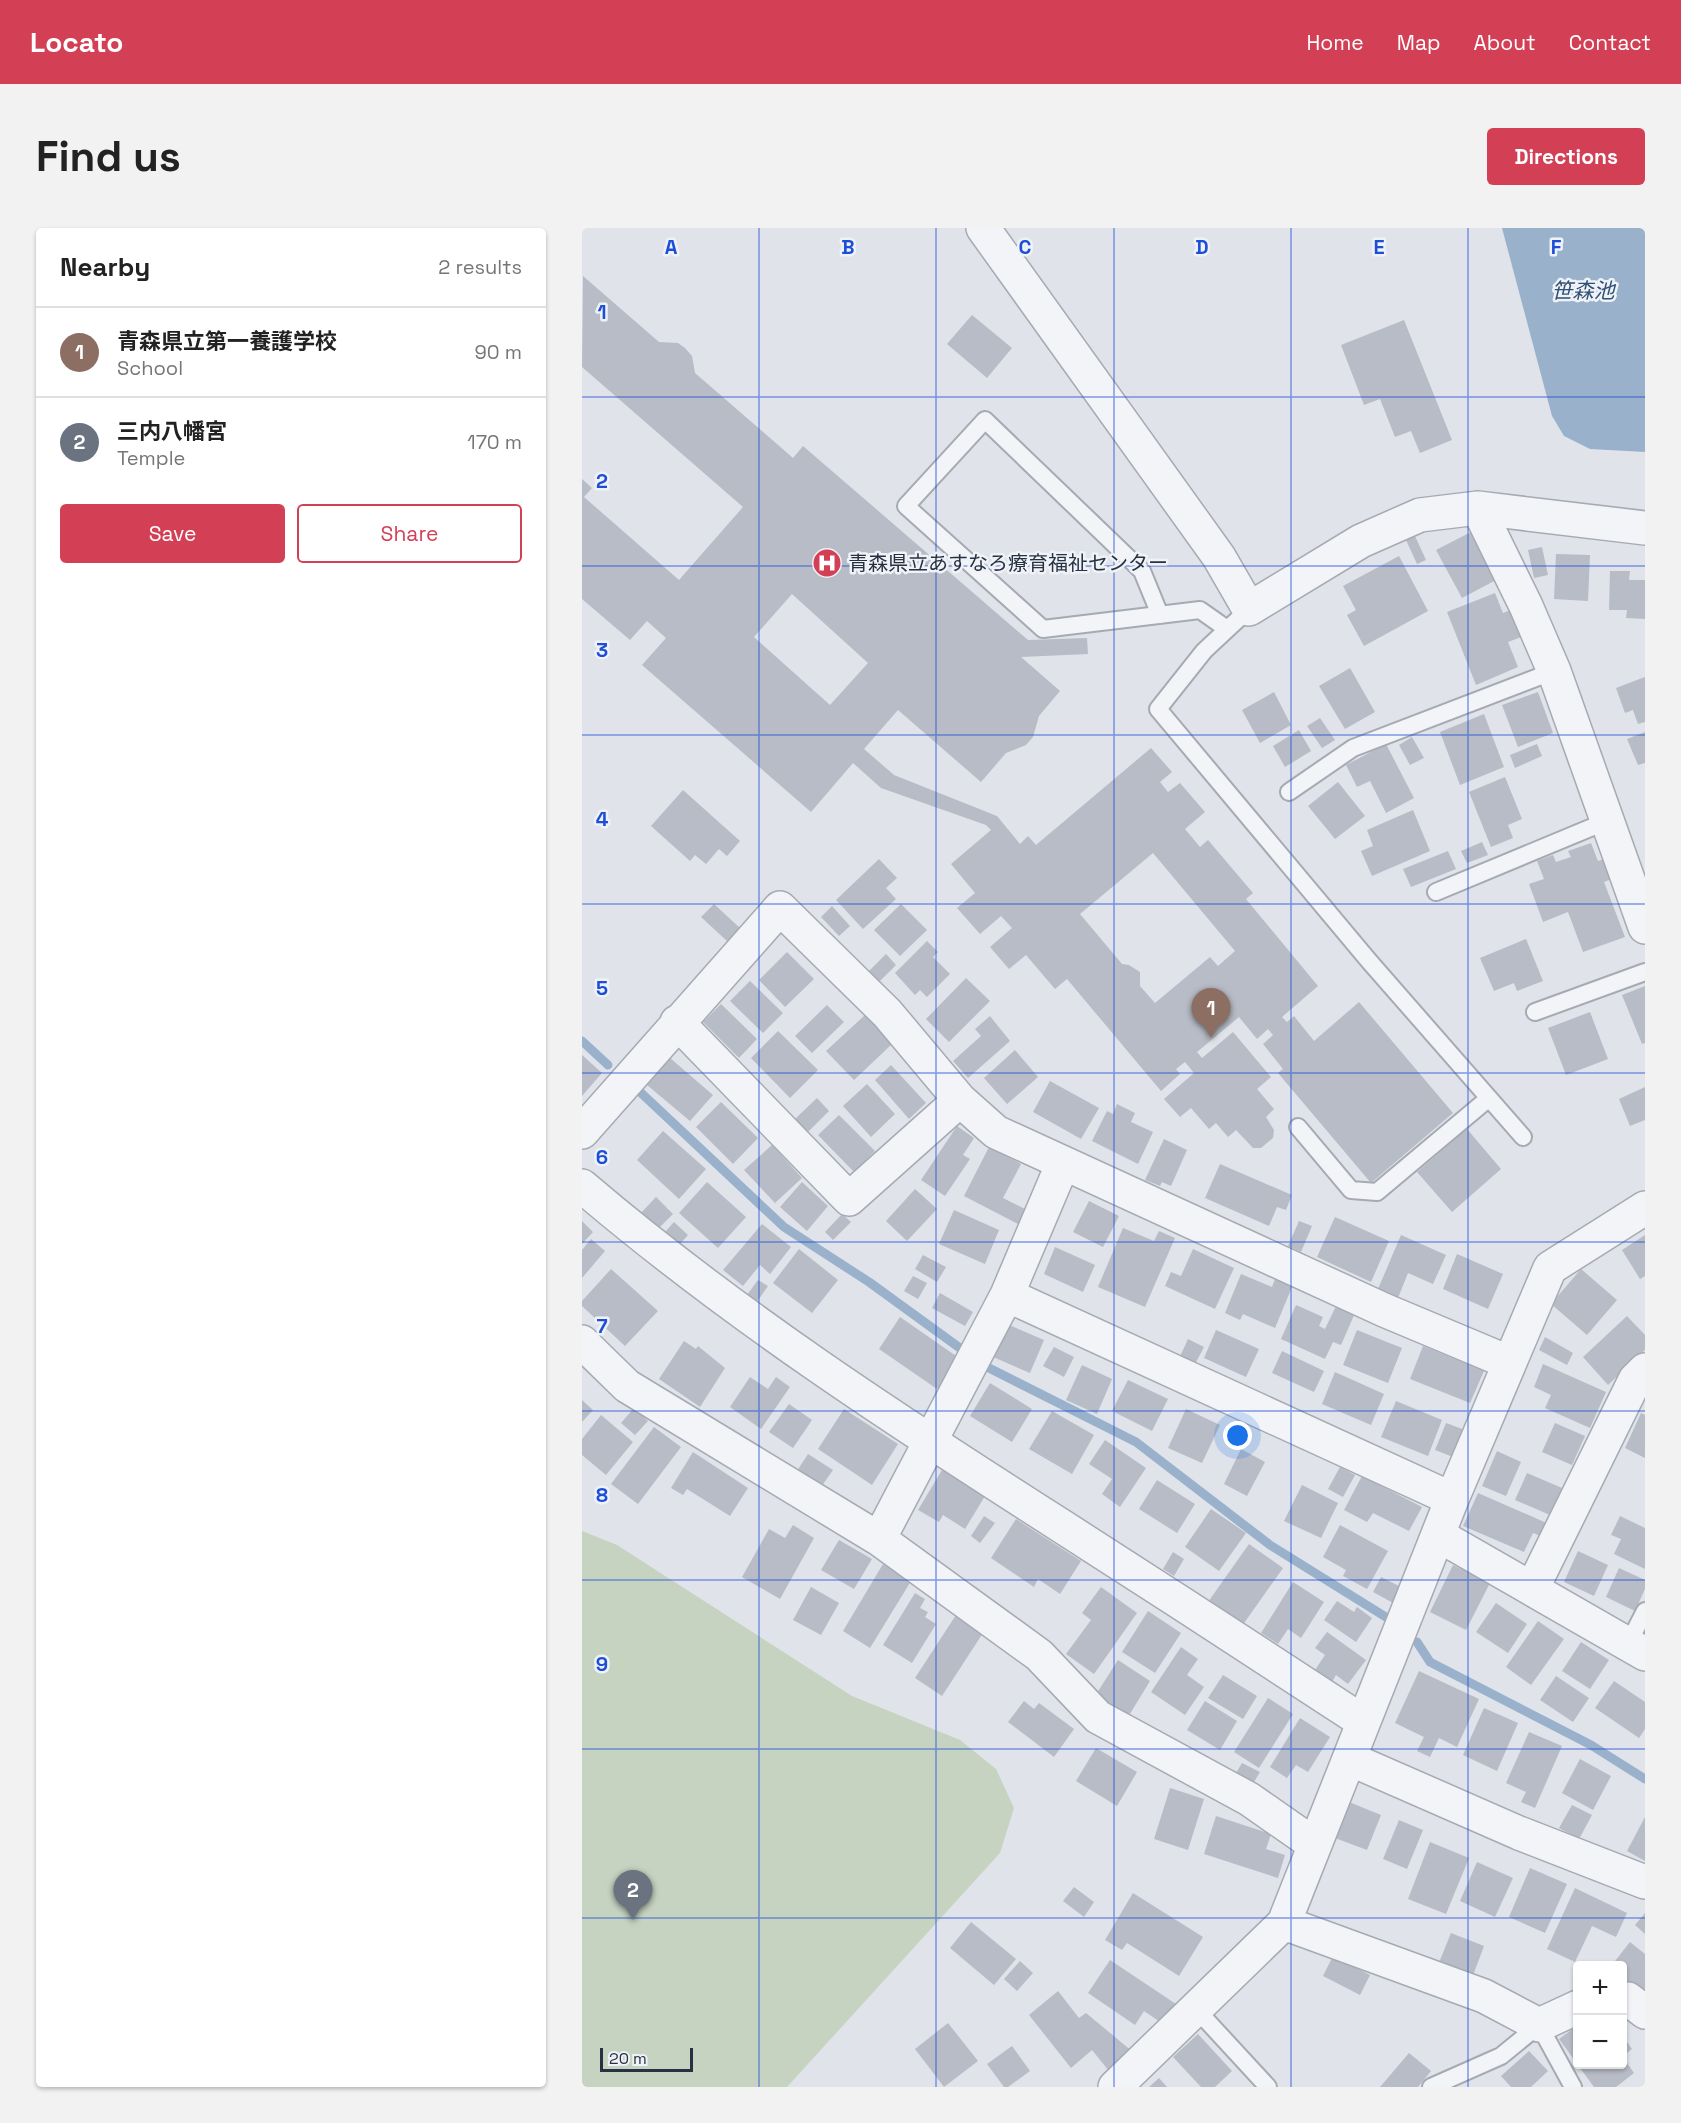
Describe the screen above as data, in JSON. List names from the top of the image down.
{
  "water": ["笹森池"],
  "places": {
    "hospital": ["青森県立あすなろ療育福祉センター"]
  },
  "scale_bar": "20 m",
  "page": {
    "header": "Locato",
    "nav": [
      "Home",
      "Map",
      "About",
      "Contact"
    ],
    "buttons": [
      "Directions",
      ["Save", "Share"]
    ],
    "title": "Find us",
    "heading": ["Nearby", "2 results"],
    "list": [
      {
        "mark": "1",
        "name": "青森県立第一養護学校",
        "note": "School",
        "value": "90 m"
      },
      {
        "mark": "2",
        "name": "三内八幡宮",
        "note": "Temple",
        "value": "170 m"
      }
    ],
    "pins": ["1", "2"],
    "map_buttons": ["+", "−"],
    "scale": "20 m"
  },
  "grid": {
    "columns": [
      "A",
      "B",
      "C",
      "D",
      "E",
      "F"
    ],
    "rows": [
      "1",
      "2",
      "3",
      "4",
      "5",
      "6",
      "7",
      "8",
      "9"
    ]
  }
}
